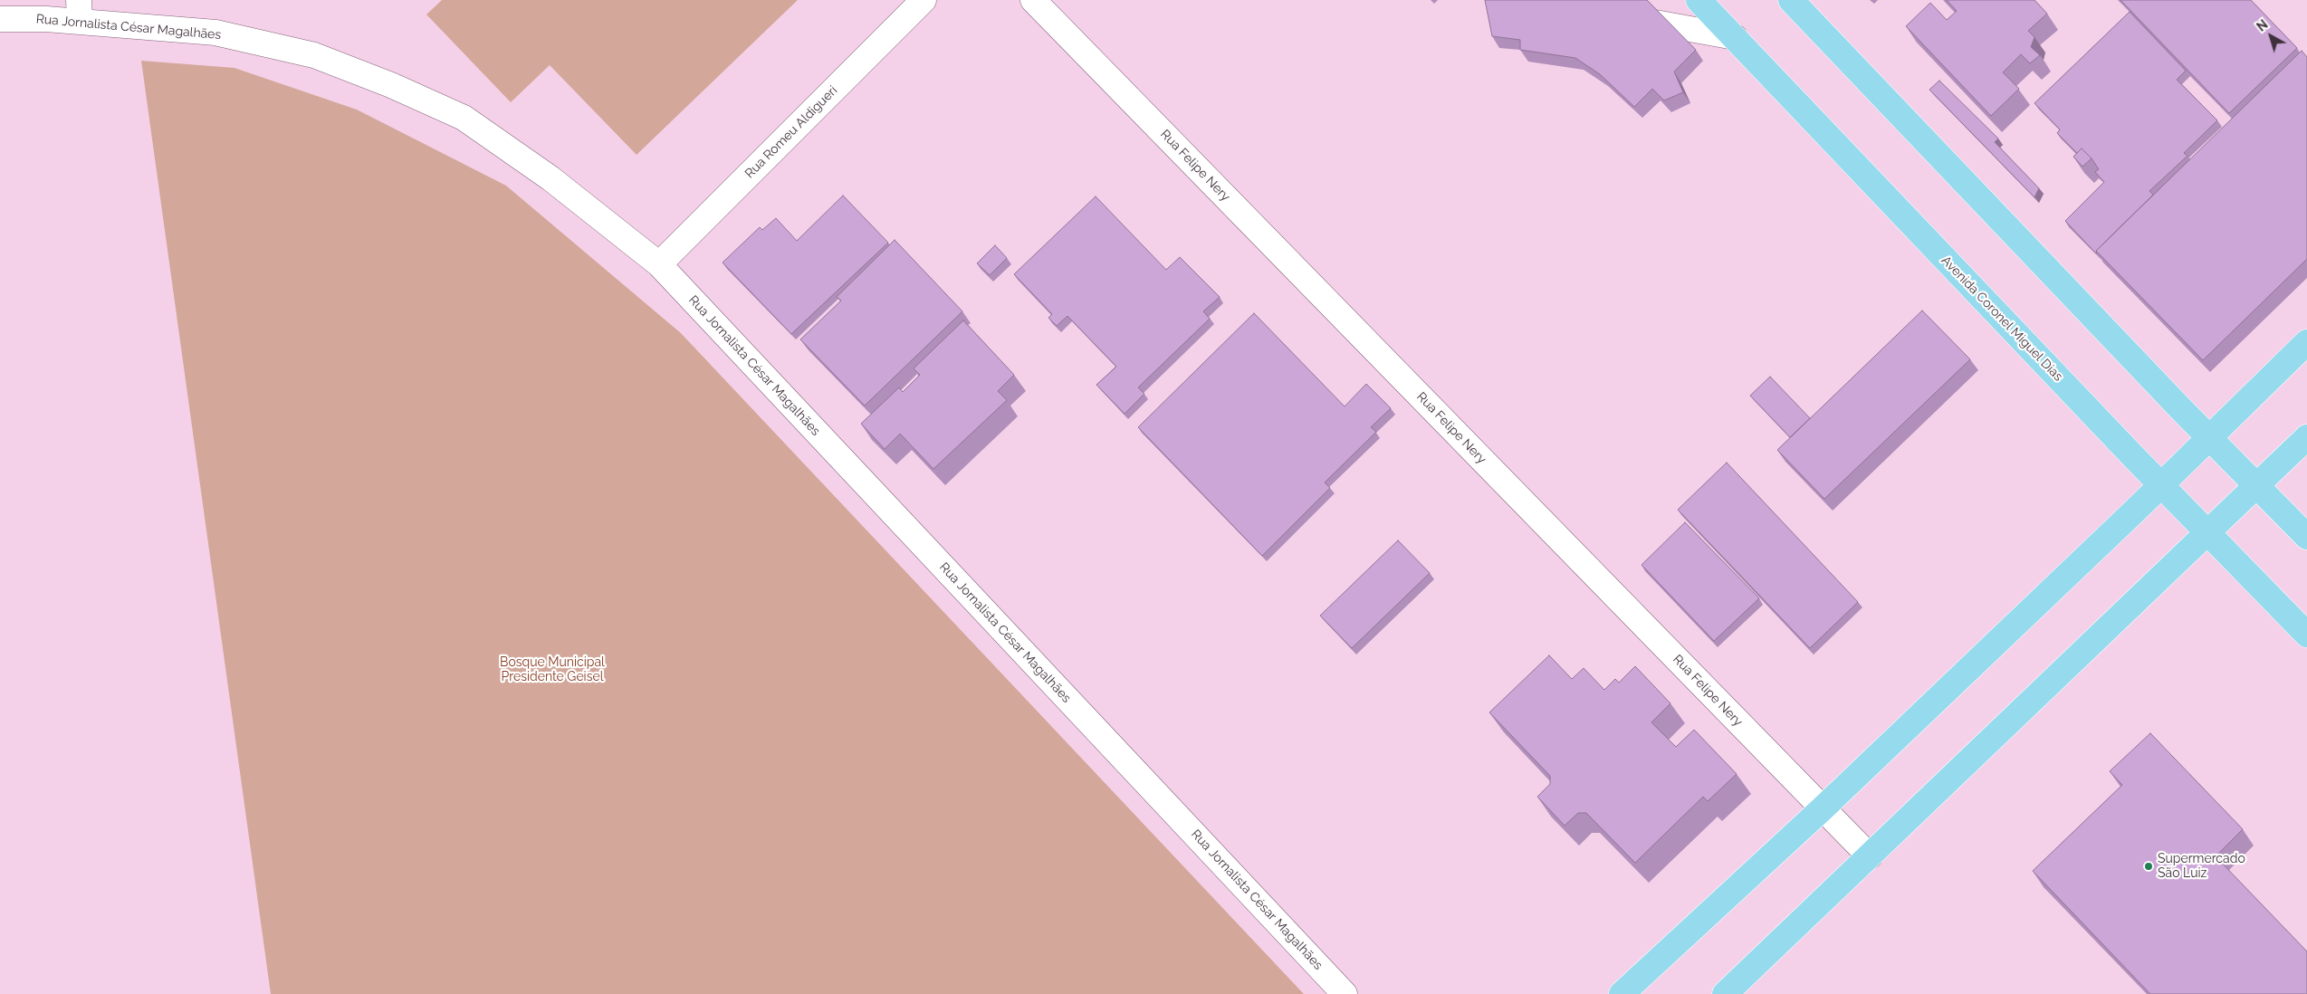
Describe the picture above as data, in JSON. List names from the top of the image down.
{
  "streets": {
    "main road": ["Avenida Coronel Miguel Dias"],
    "street": ["Rua Jornalista César Magalhães", "Rua Romeu Aldigueri", "Rua Felipe Nery"]
  },
  "crossings": [
    ["Rua Jornalista César Magalhães", "Rua Romeu Aldigueri"]
  ],
  "parks": ["Bosque Municipal Presidente Geisel"],
  "places": ["Supermercado São Luiz"],
  "north": "top left"
}
